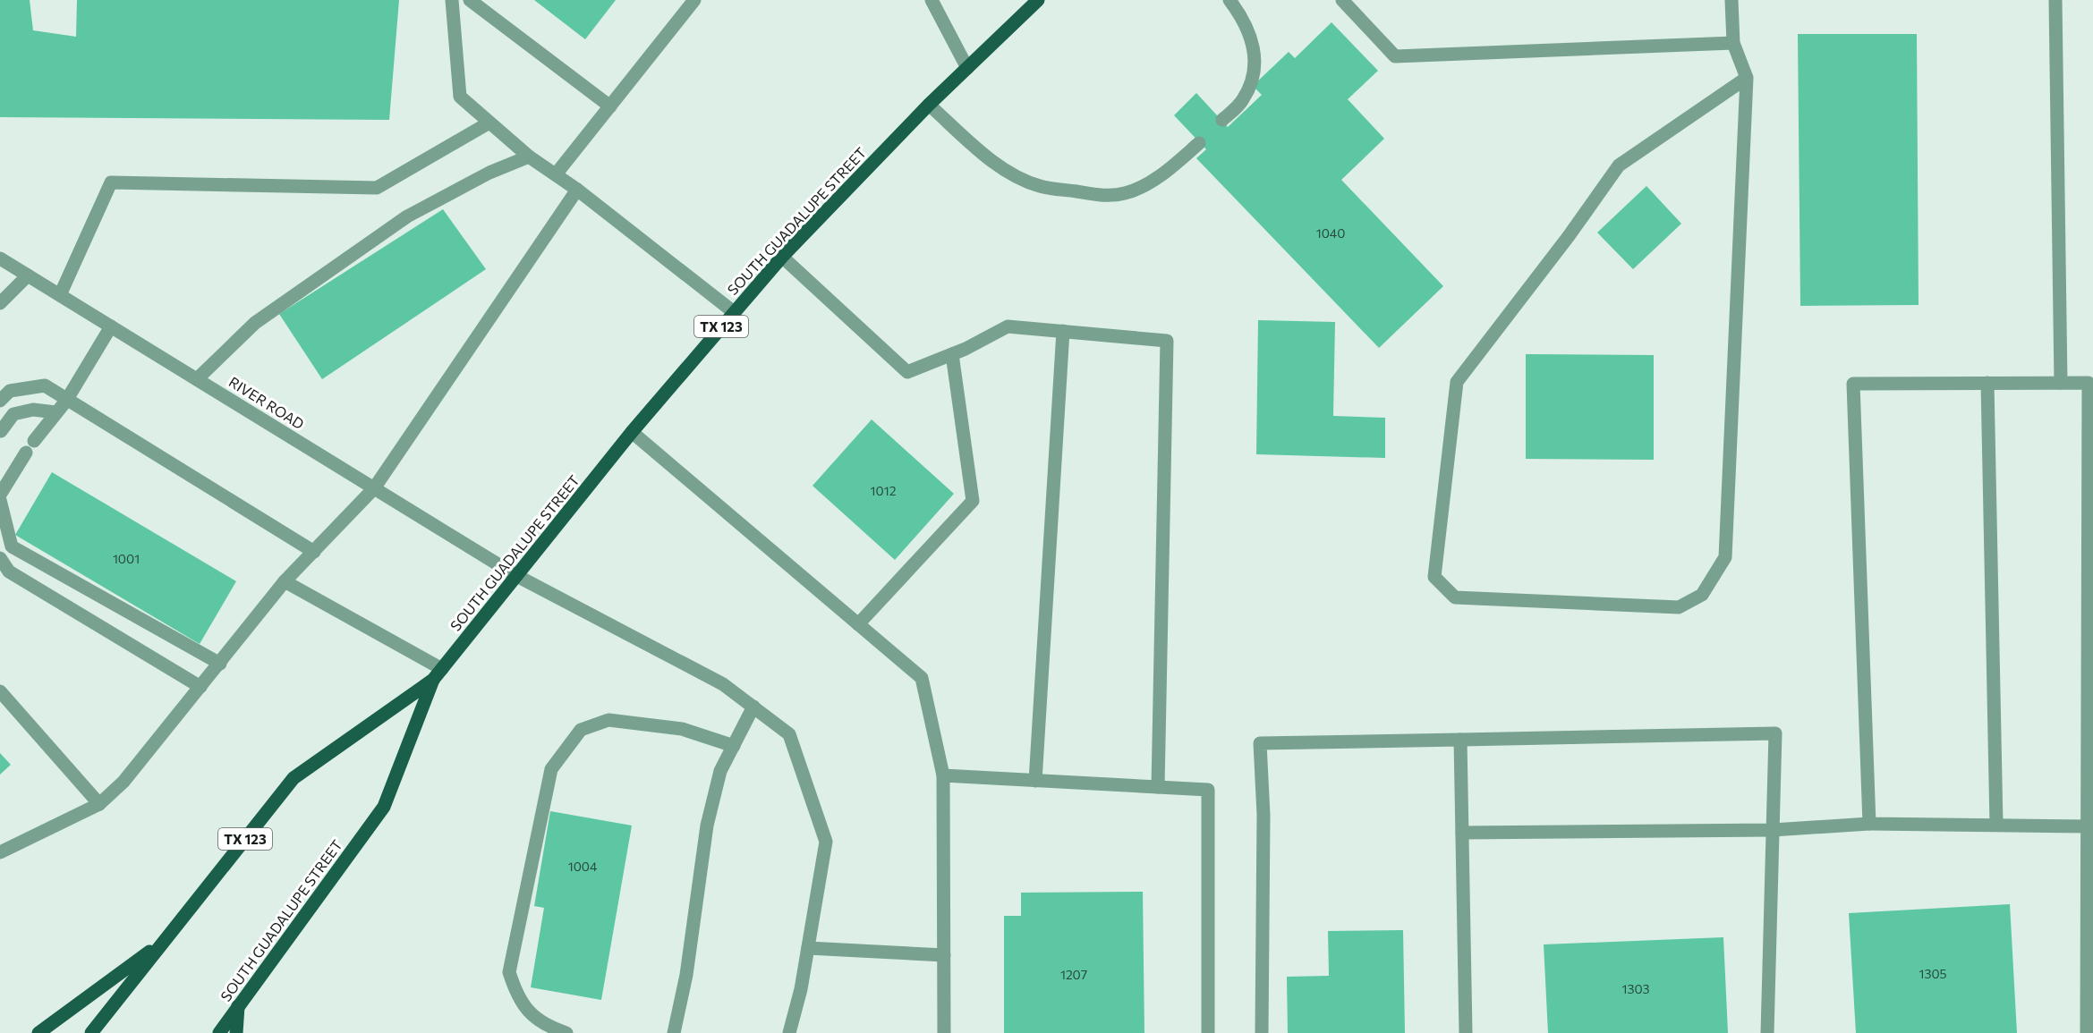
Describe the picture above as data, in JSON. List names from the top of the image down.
{
  "streets": {
    "main road": ["SOUTH GUADALUPE STREET", "TX 123"],
    "street": ["RIVER ROAD"]
  },
  "crossings": [
    ["SOUTH GUADALUPE STREET", "RIVER ROAD"]
  ],
  "house_numbers": [
    "1040",
    "1012",
    "1001",
    "1004",
    "1305",
    "1207",
    "1303"
  ]
}
